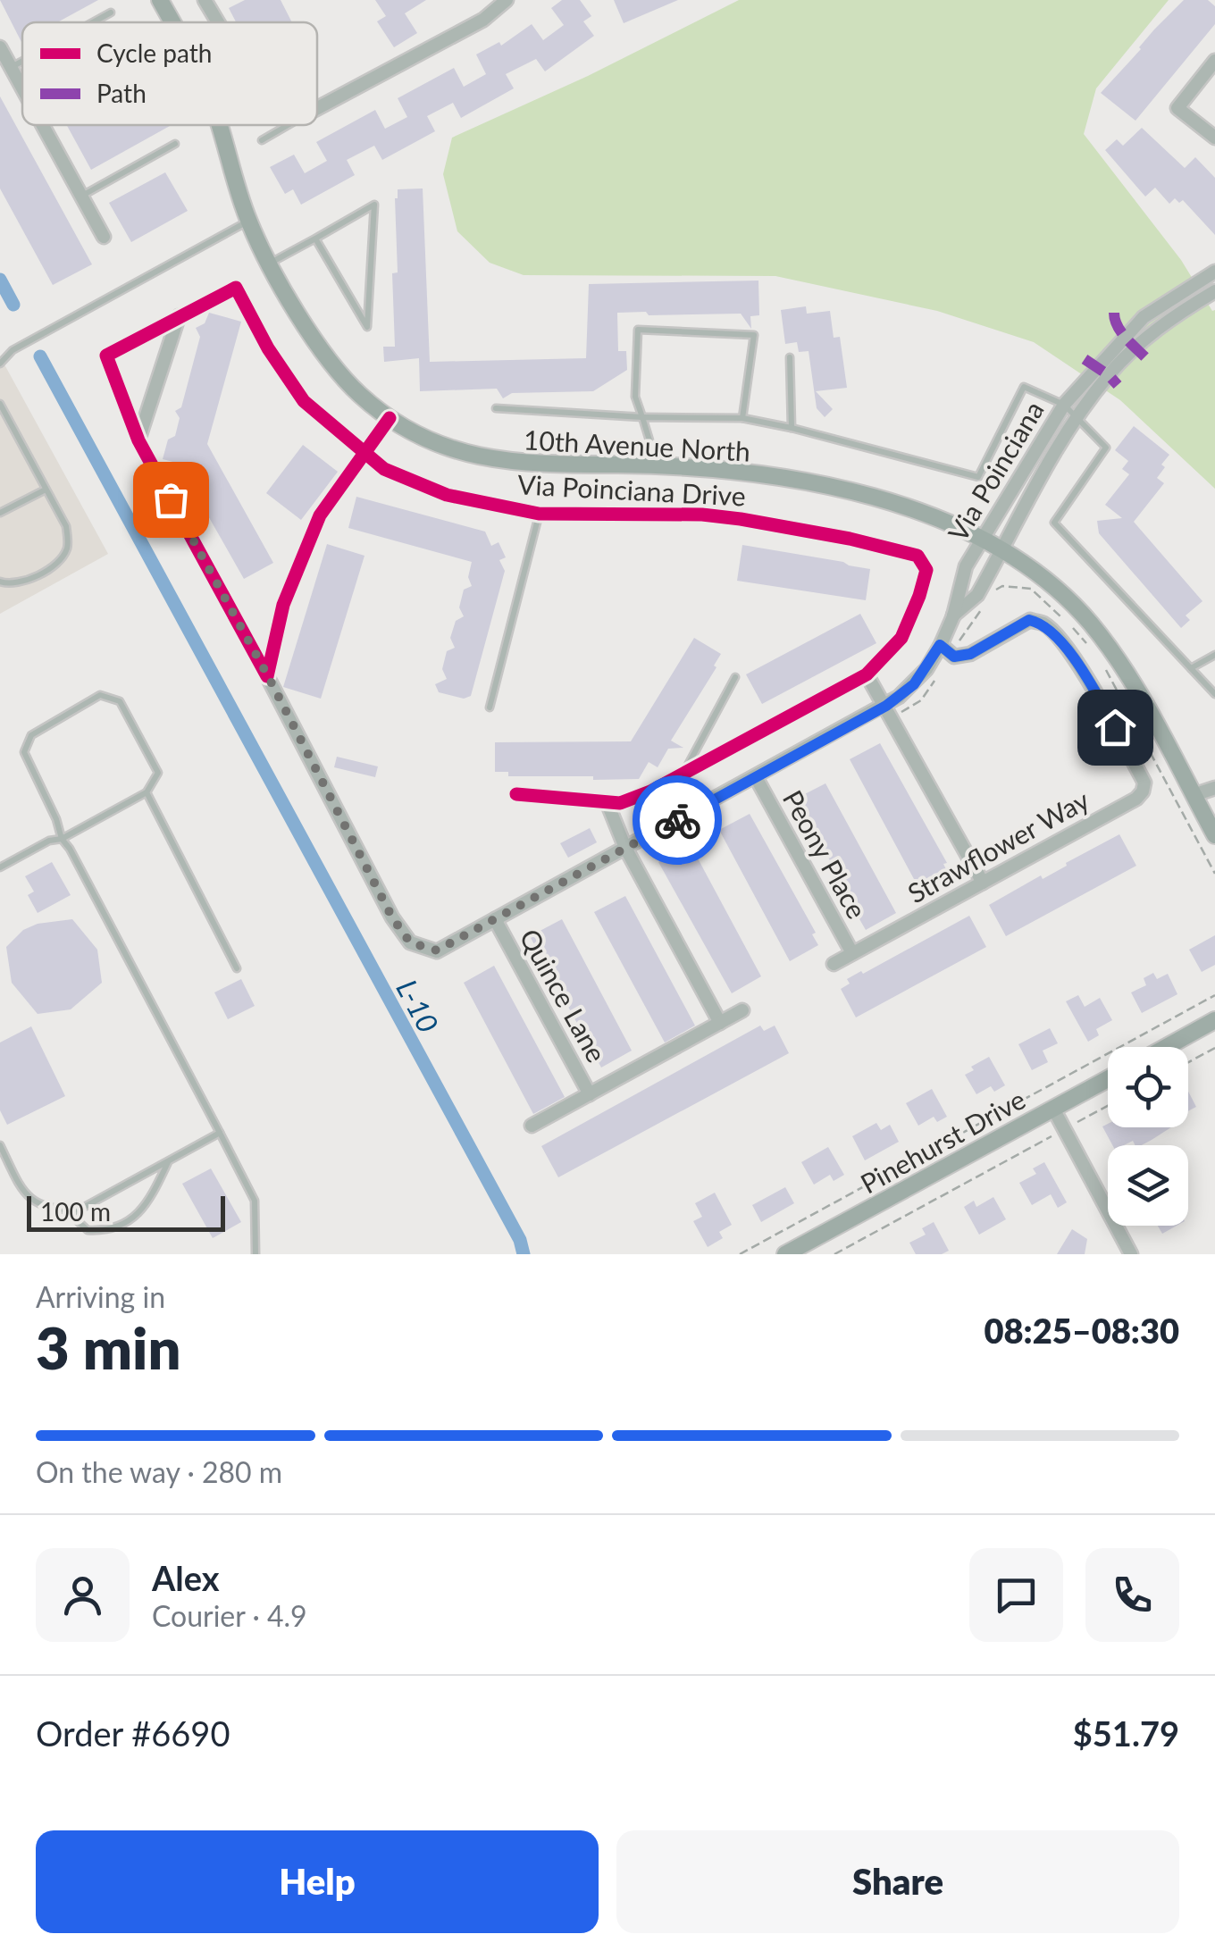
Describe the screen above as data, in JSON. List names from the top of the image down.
{
  "streets": {
    "street": [
      "10th Avenue North",
      "Via Poinciana",
      "Via Poinciana Drive",
      "Strawflower Way",
      "Peony Place",
      "Quince Lane",
      "Pinehurst Drive"
    ]
  },
  "crossings": [
    ["10th Avenue North", "Via Poinciana"],
    ["Via Poinciana", "Via Poinciana Drive"],
    ["Via Poinciana", "Strawflower Way"],
    ["Via Poinciana", "Peony Place"],
    ["Via Poinciana", "Quince Lane"],
    ["Via Poinciana Drive", "Quince Lane"],
    ["Strawflower Way", "Peony Place"]
  ],
  "water": ["L-10"],
  "legend": ["Cycle path", "Path"],
  "scale_bar": "100 m",
  "page": {
    "scale": "100 m",
    "heading": ["3 min", "Arriving in", "08:25–08:30"],
    "panel": [
      "Alex",
      "Courier · 4.9",
      "Order #6690",
      "$51.79"
    ],
    "bar": "On the way · 280 m",
    "buttons": ["Help", "Share"]
  }
}
